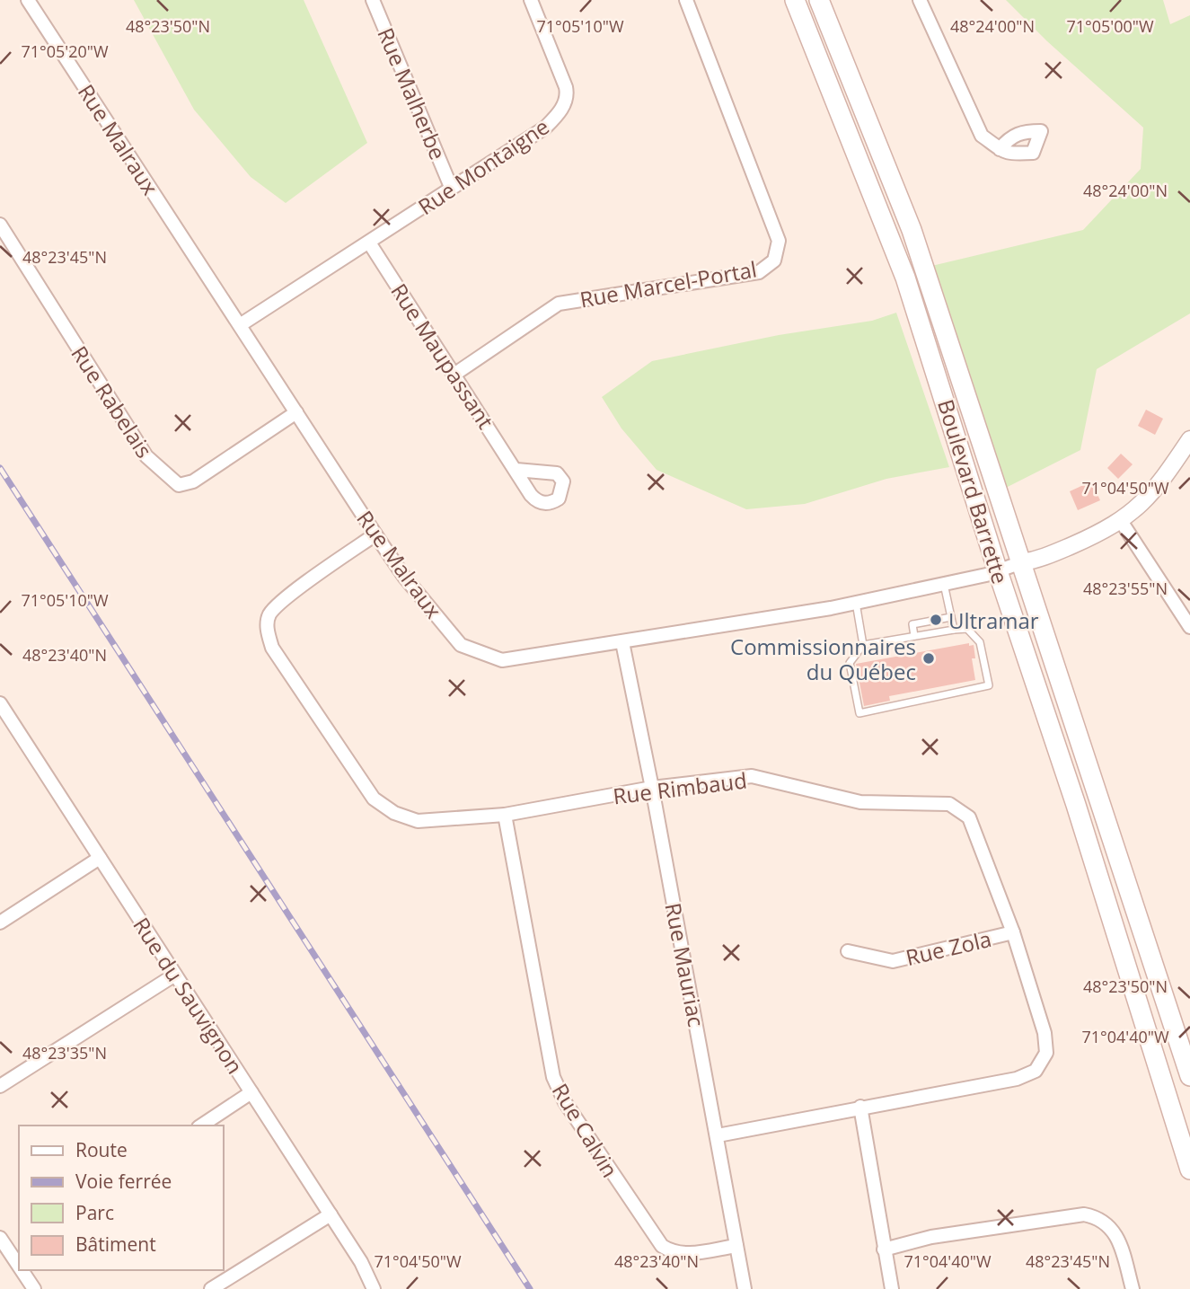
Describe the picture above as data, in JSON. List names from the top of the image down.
{
  "streets": {
    "main road": ["Boulevard Barrette"],
    "street": [
      "Rue Malherbe",
      "Rue Malraux",
      "Rue Montaigne",
      "Rue Marcel-Portal",
      "Rue Maupassant",
      "Rue Rabelais",
      "Rue Rimbaud",
      "Rue Zola",
      "Rue Mauriac",
      "Rue du Sauvignon",
      "Rue Calvin"
    ]
  },
  "crossings": [
    ["Rue Malherbe", "Rue Montaigne"],
    ["Rue Malraux", "Rue Montaigne"],
    ["Rue Malraux", "Rue Rabelais"],
    ["Rue Malraux", "Boulevard Barrette"],
    ["Rue Malraux", "Rue Rimbaud"],
    ["Rue Malraux", "Rue Mauriac"],
    ["Rue Montaigne", "Rue Maupassant"],
    ["Rue Marcel-Portal", "Rue Maupassant"],
    ["Rue Rimbaud", "Rue Zola"],
    ["Rue Rimbaud", "Rue Mauriac"],
    ["Rue Rimbaud", "Rue Calvin"],
    ["Rue Mauriac", "Rue Calvin"]
  ],
  "places": ["Ultramar", "Commissionnaires du Québec"],
  "legend": [
    "Route",
    "Voie ferrée",
    "Parc",
    "Bâtiment"
  ],
  "coordinates": [
    "48°23'50\"N",
    "48°24'00\"N",
    "71°05'10\"W",
    "71°05'00\"W",
    "71°05'20\"W",
    "48°23'45\"N",
    "71°04'50\"W",
    "48°23'55\"N",
    "48°23'40\"N",
    "71°04'40\"W",
    "48°23'35\"N"
  ]
}
